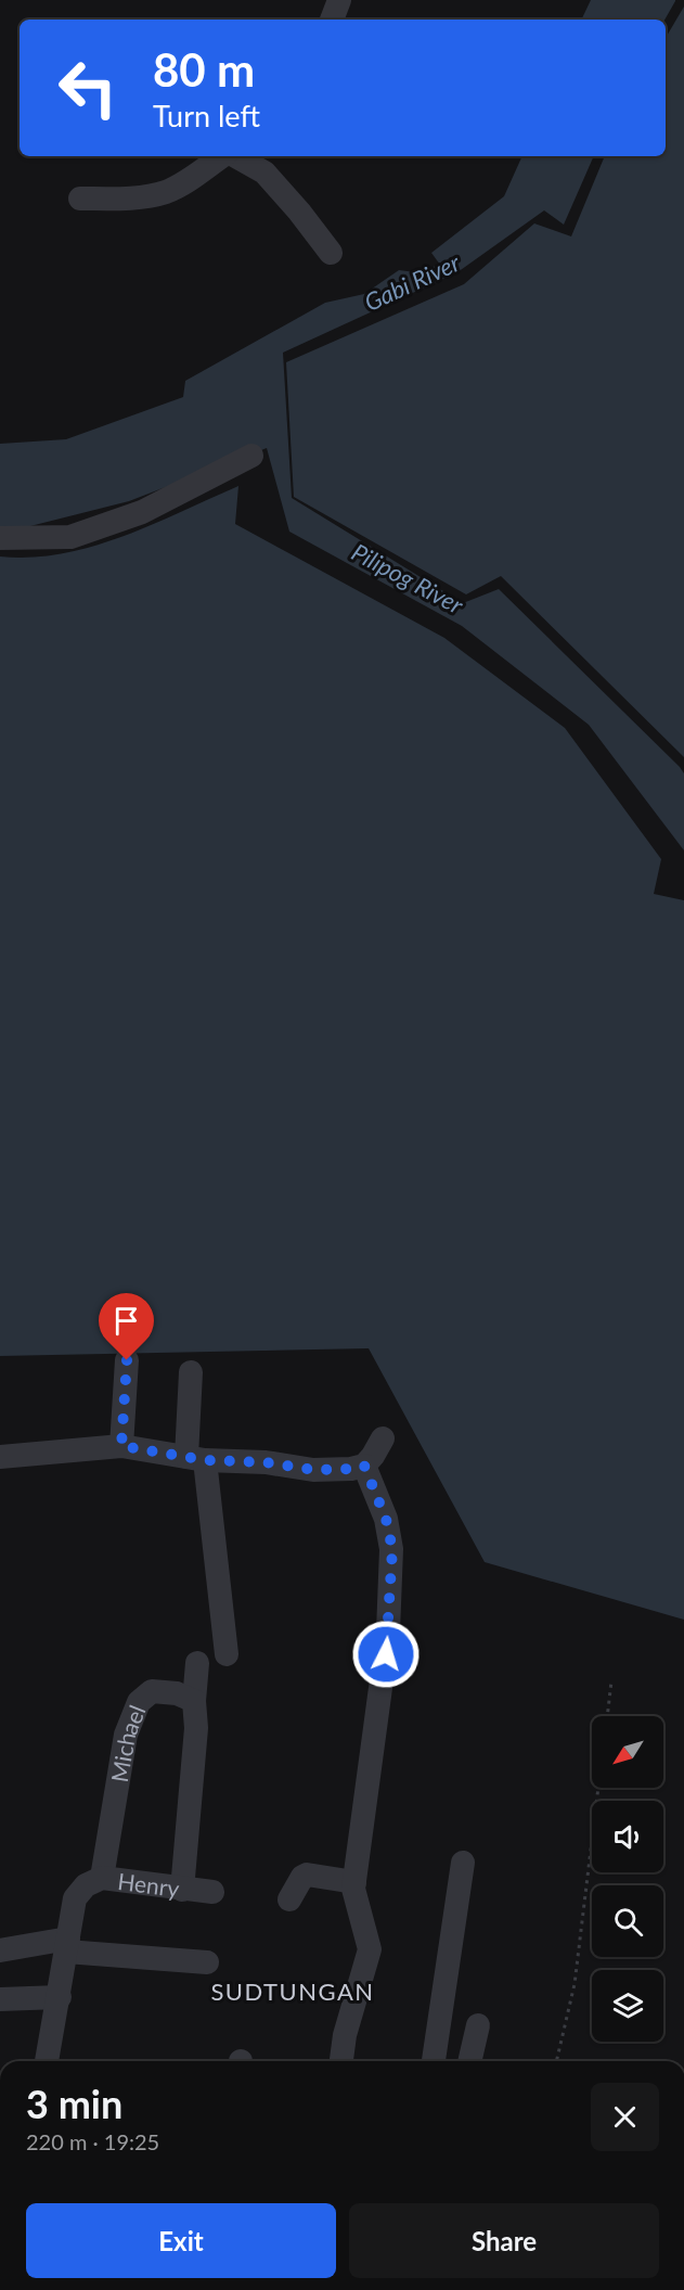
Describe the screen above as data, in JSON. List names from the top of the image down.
{
  "streets": {
    "street": ["Michael", "Henry"]
  },
  "crossings": [
    ["Michael", "Henry"]
  ],
  "districts": ["SUDTUNGAN"],
  "water": ["Gabi River", "Pilipog River"],
  "north": "bottom left",
  "page": {
    "turn": ["80 m", "Turn left"],
    "heading": ["3 min", "220 m · 19:25"],
    "buttons": ["Exit", "Share"]
  }
}
